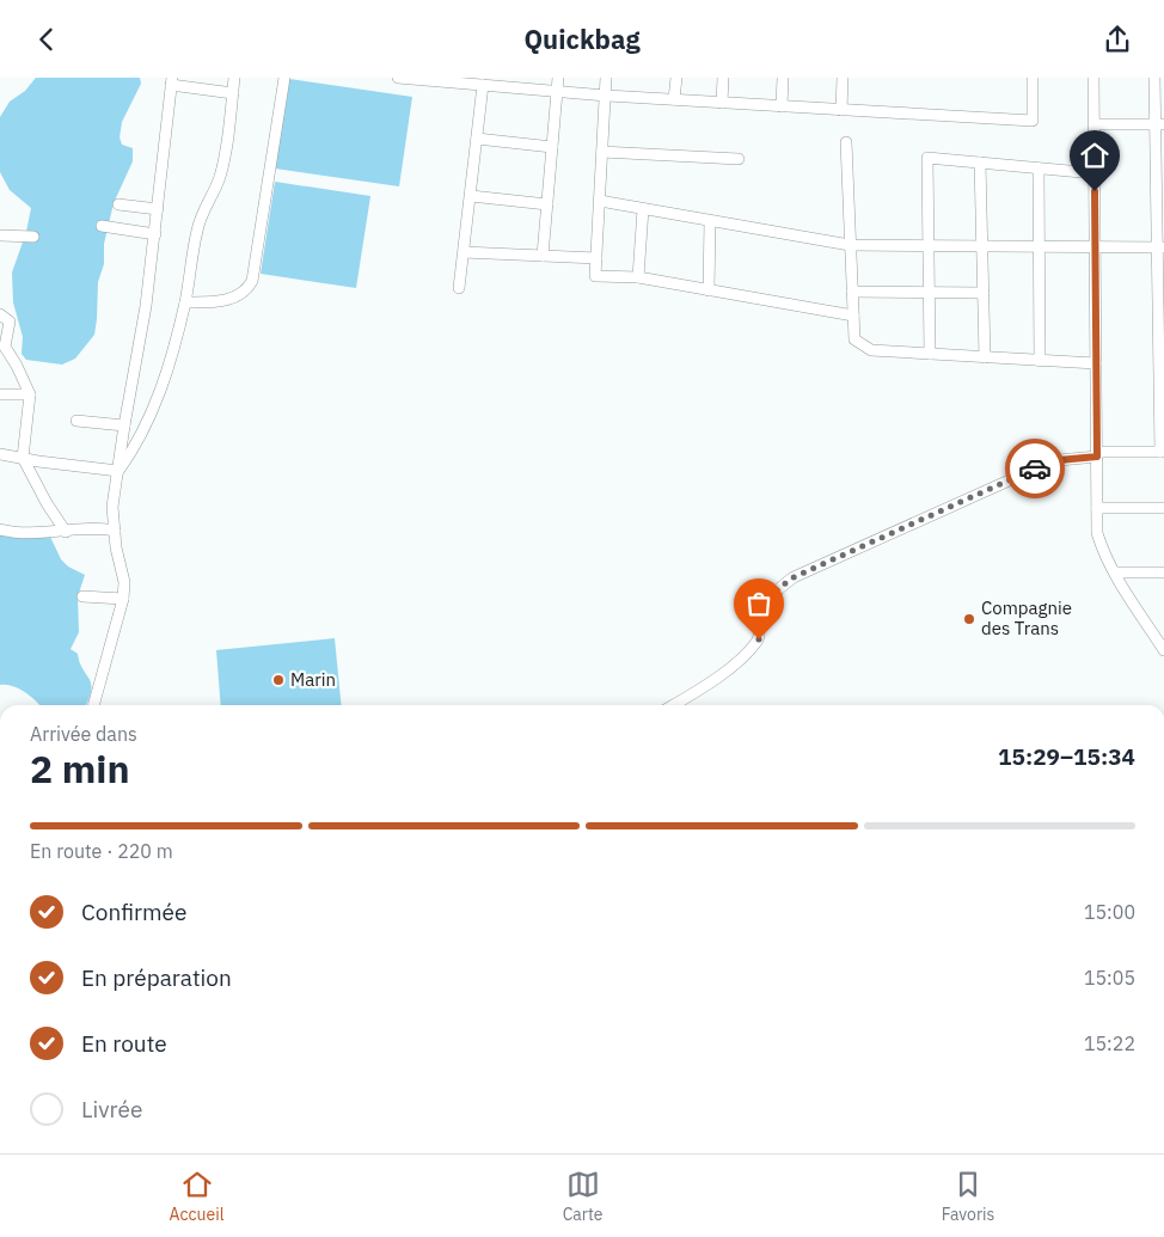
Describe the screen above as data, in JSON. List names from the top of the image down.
{
  "places": ["Compagnie des Trans", "Marin"],
  "page": {
    "header": "Quickbag",
    "heading": ["2 min", "Arrivée dans", "15:29–15:34"],
    "bar": "En route · 220 m",
    "list": [
      ["Confirmée", "15:00"],
      ["En préparation", "15:05"],
      ["En route", "15:22"],
      "Livrée"
    ],
    "tabs": ["Accueil", "Carte", "Favoris"]
  }
}
